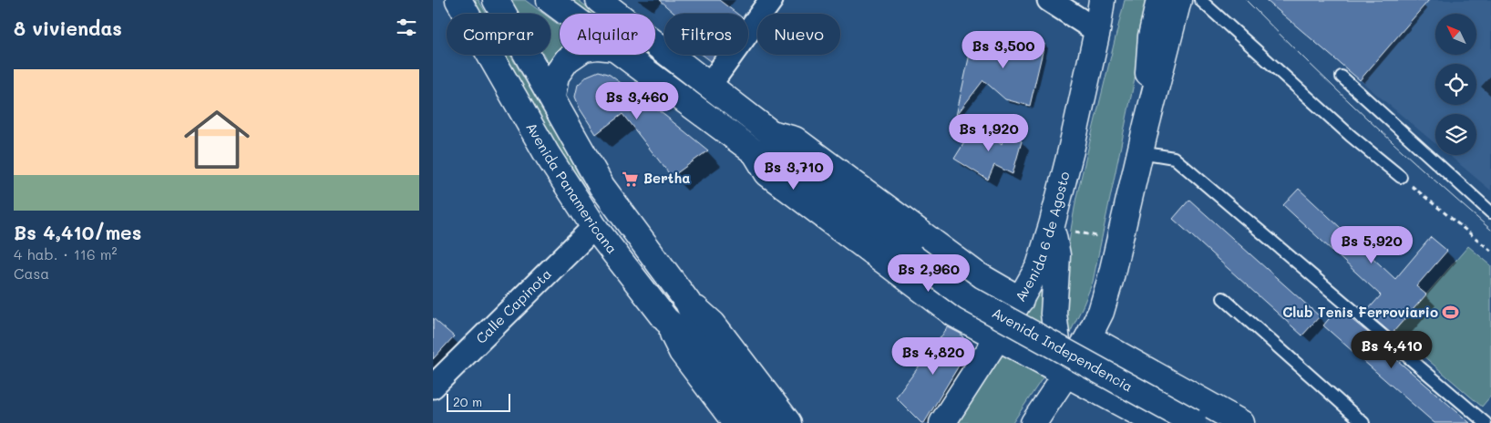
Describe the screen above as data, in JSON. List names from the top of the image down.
{
  "streets": {
    "main road": ["Avenida Panamericana", "Avenida 6 de Agosto", "Avenida Independencia"],
    "street": ["Calle Capinota"]
  },
  "crossings": [
    ["Avenida Panamericana", "Calle Capinota"]
  ],
  "places": {
    "supermarket": ["Bertha"],
    "sports": ["Club Tenis Ferroviario"]
  },
  "scale_bar": "20 m",
  "north": "top left",
  "page": {
    "heading": "8 viviendas",
    "chip": [
      "Comprar",
      "Alquilar",
      "Filtros",
      "Nuevo"
    ],
    "price": [
      "Bs 3,500",
      "Bs 3,460",
      "Bs 1,920",
      "Bs 3,710",
      "Bs 5,920",
      "Bs 2,960",
      "Bs 4,410",
      "Bs 4,820"
    ],
    "list": [
      {
        "name": "Bs 4,410/mes",
        "note": "4 hab. · 116 m² · Casa"
      }
    ],
    "scale": "20 m"
  }
}
